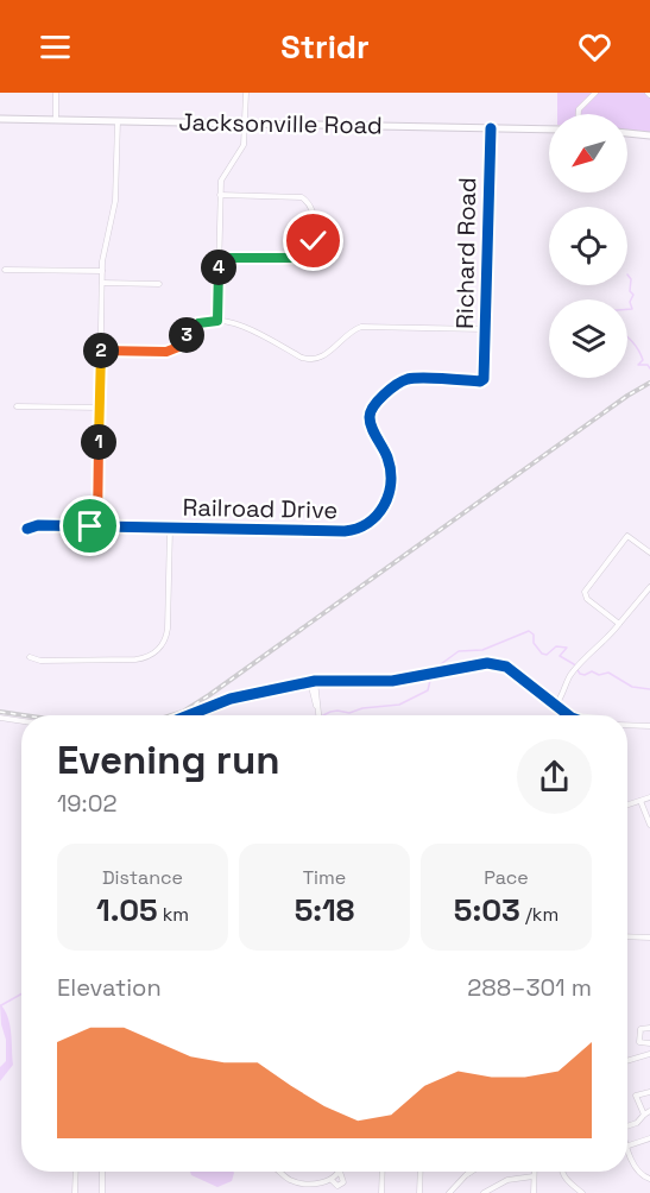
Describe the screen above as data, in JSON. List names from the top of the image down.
{
  "streets": {
    "main road": ["Jacksonville Road"],
    "street": ["Richard Road", "Railroad Drive"]
  },
  "crossings": [
    ["Jacksonville Road", "Richard Road"],
    ["Richard Road", "Railroad Drive"]
  ],
  "north": "bottom left",
  "page": {
    "header": "Stridr",
    "pins": [
      "4",
      "3",
      "2",
      "1"
    ],
    "heading": ["Evening run", "19:02"],
    "stats": [
      ["Distance", "1.05 km"],
      ["Time", "5:18"],
      ["Pace", "5:03 /km"]
    ],
    "chart": ["Elevation", "288–301 m"]
  }
}
